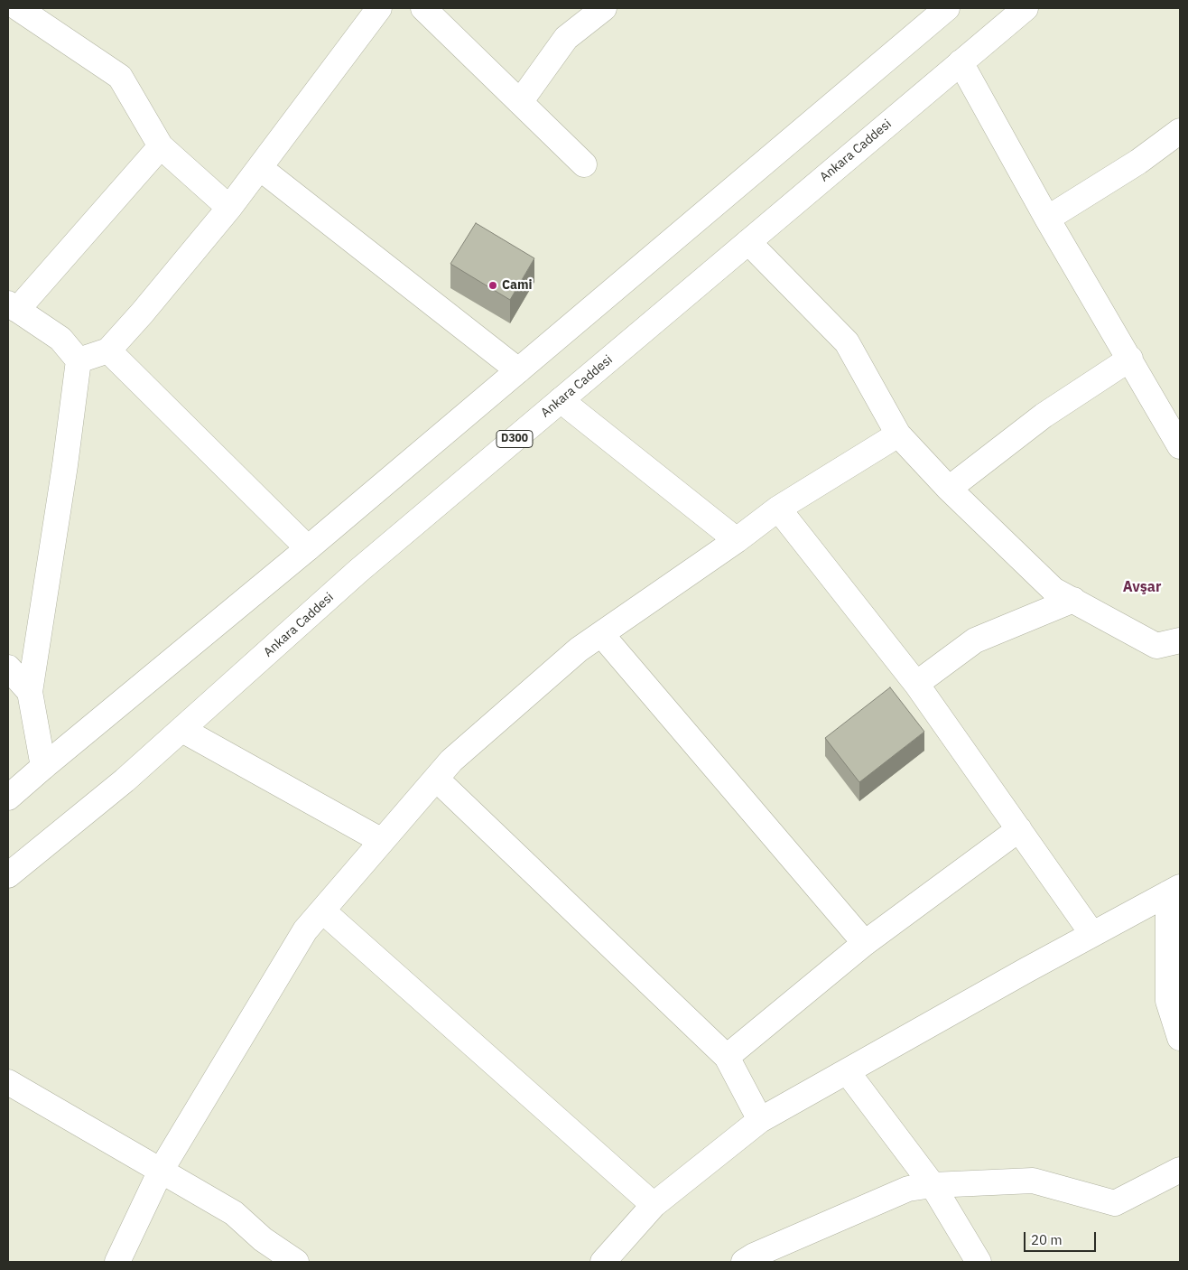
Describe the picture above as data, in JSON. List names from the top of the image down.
{
  "streets": {
    "main road": ["Ankara Caddesi", "D300"]
  },
  "districts": ["Avşar"],
  "places": ["Cami"],
  "scale_bar": "20 m"
}
